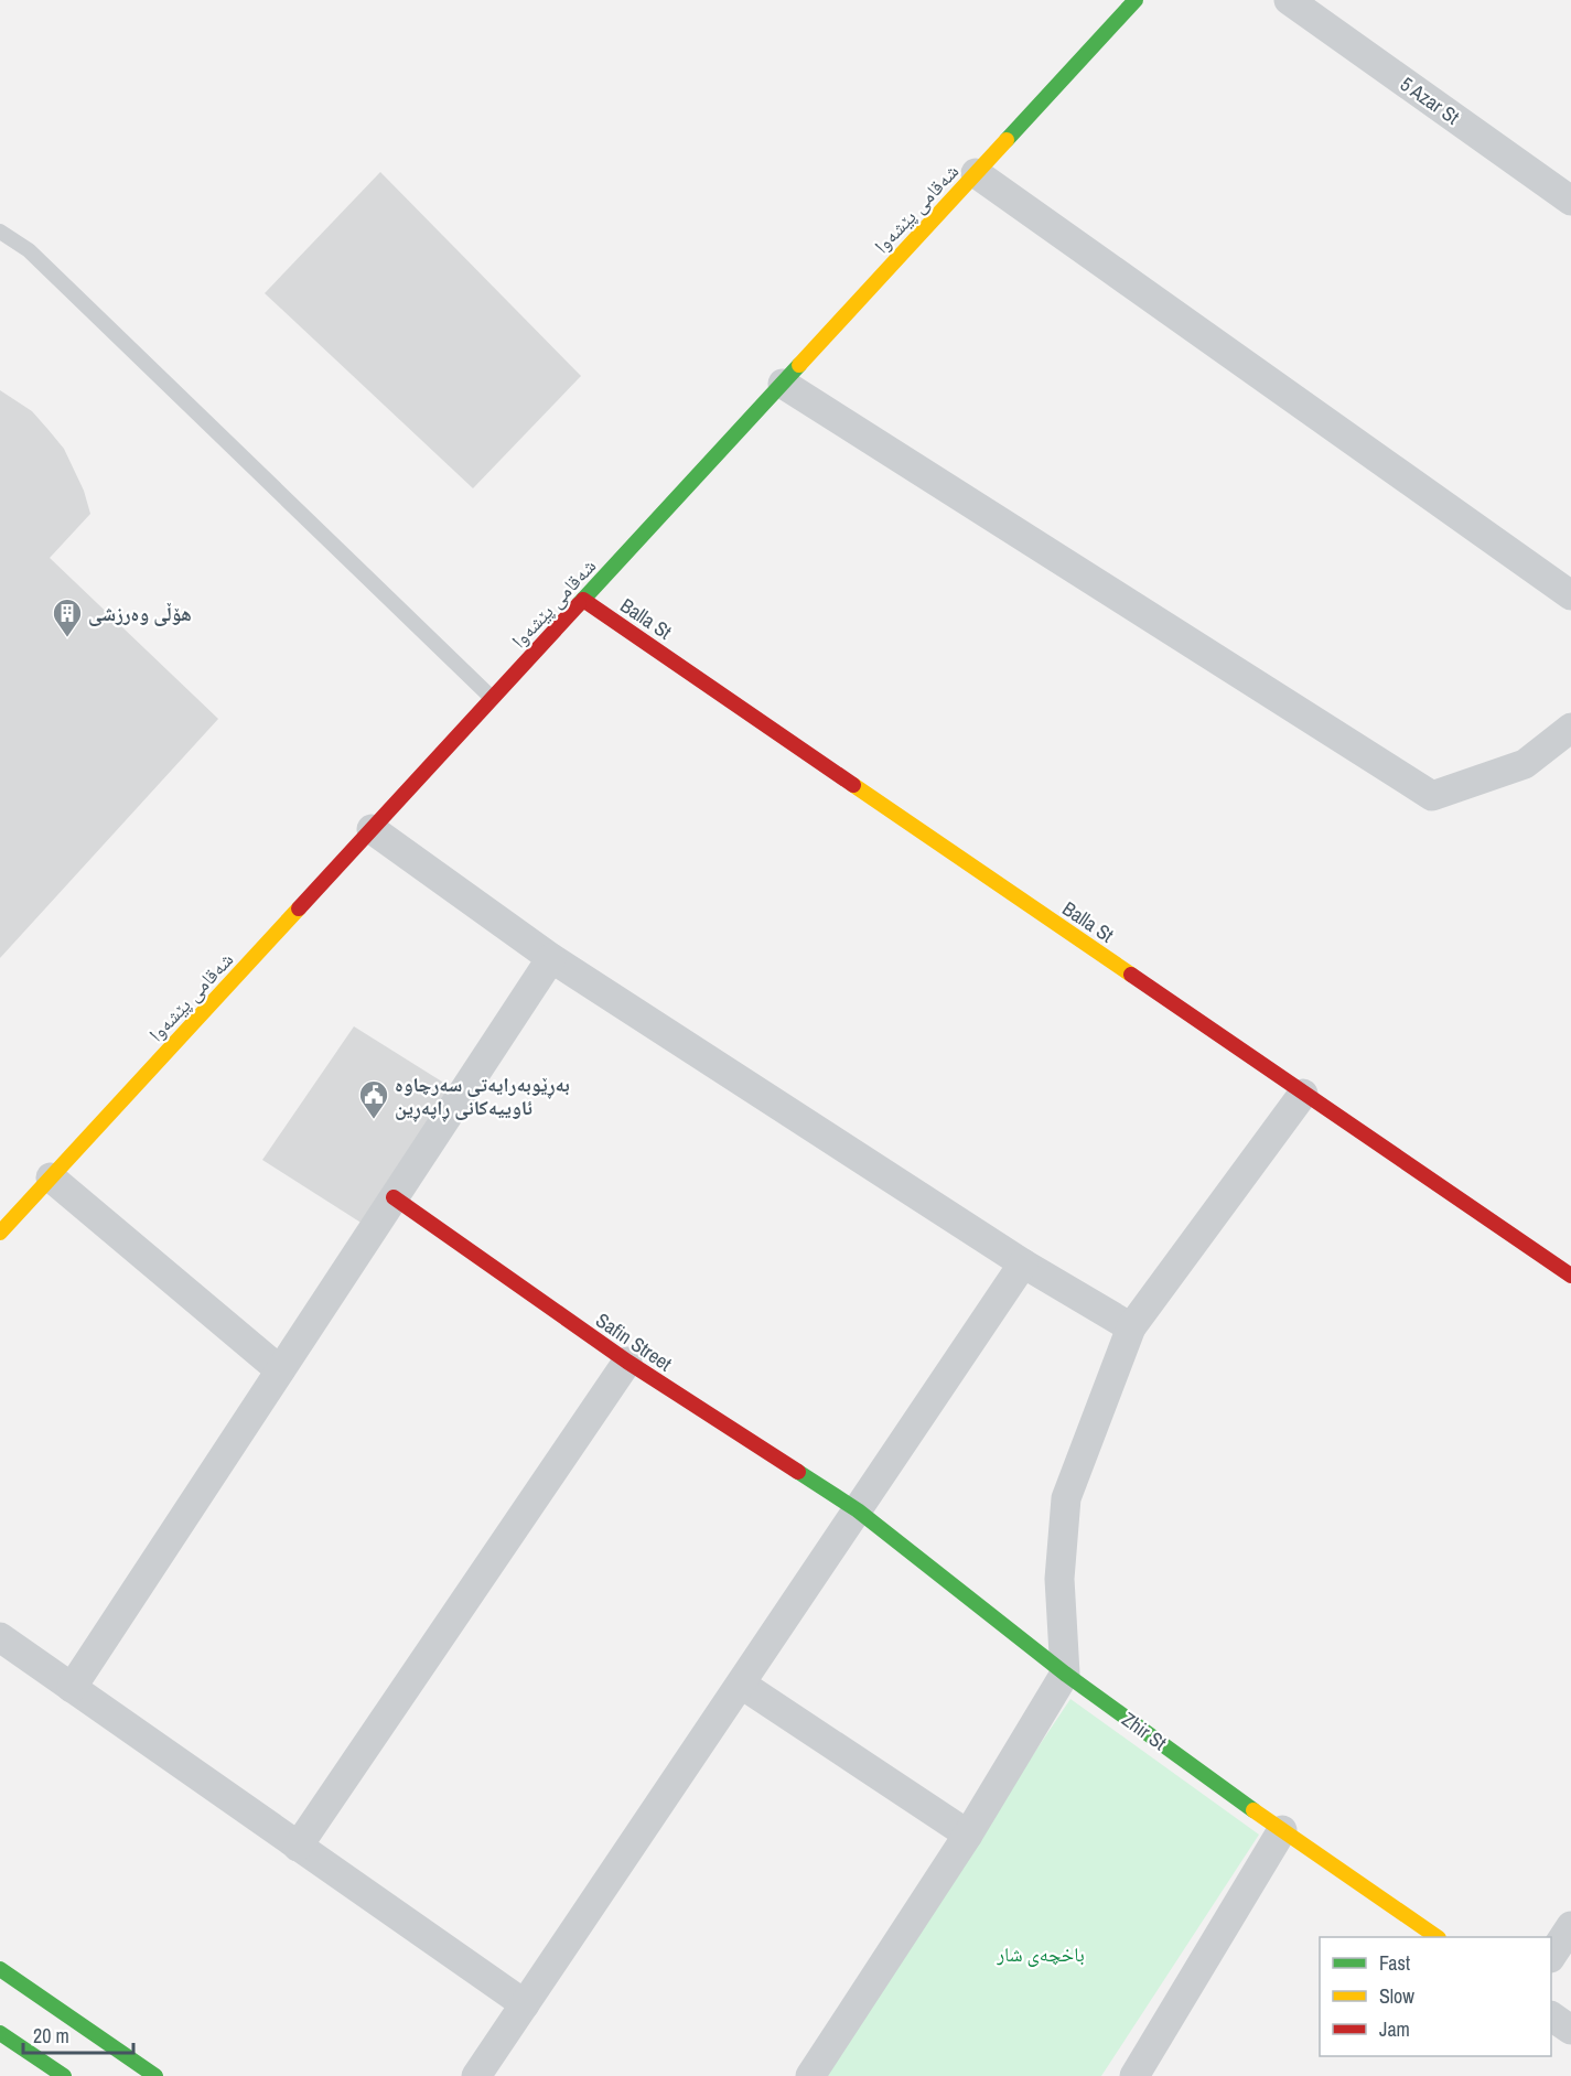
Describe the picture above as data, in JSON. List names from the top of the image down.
{
  "streets": {
    "street": [
      "5 Azar St",
      "شەقامی پێشەوا",
      "Balla St",
      "Safin Street",
      "Zhir St"
    ]
  },
  "crossings": [
    ["شەقامی پێشەوا", "Balla St"],
    ["Safin Street", "Zhir St"]
  ],
  "parks": ["باخچەی شار"],
  "places": {
    "building": ["هۆڵی وەرزشی"],
    "public building": ["بەڕێوبەرایەتی سەرچاوە ئاوییەکانی ڕاپەڕین"]
  },
  "legend": ["Fast", "Slow", "Jam"],
  "scale_bar": "20 m"
}
